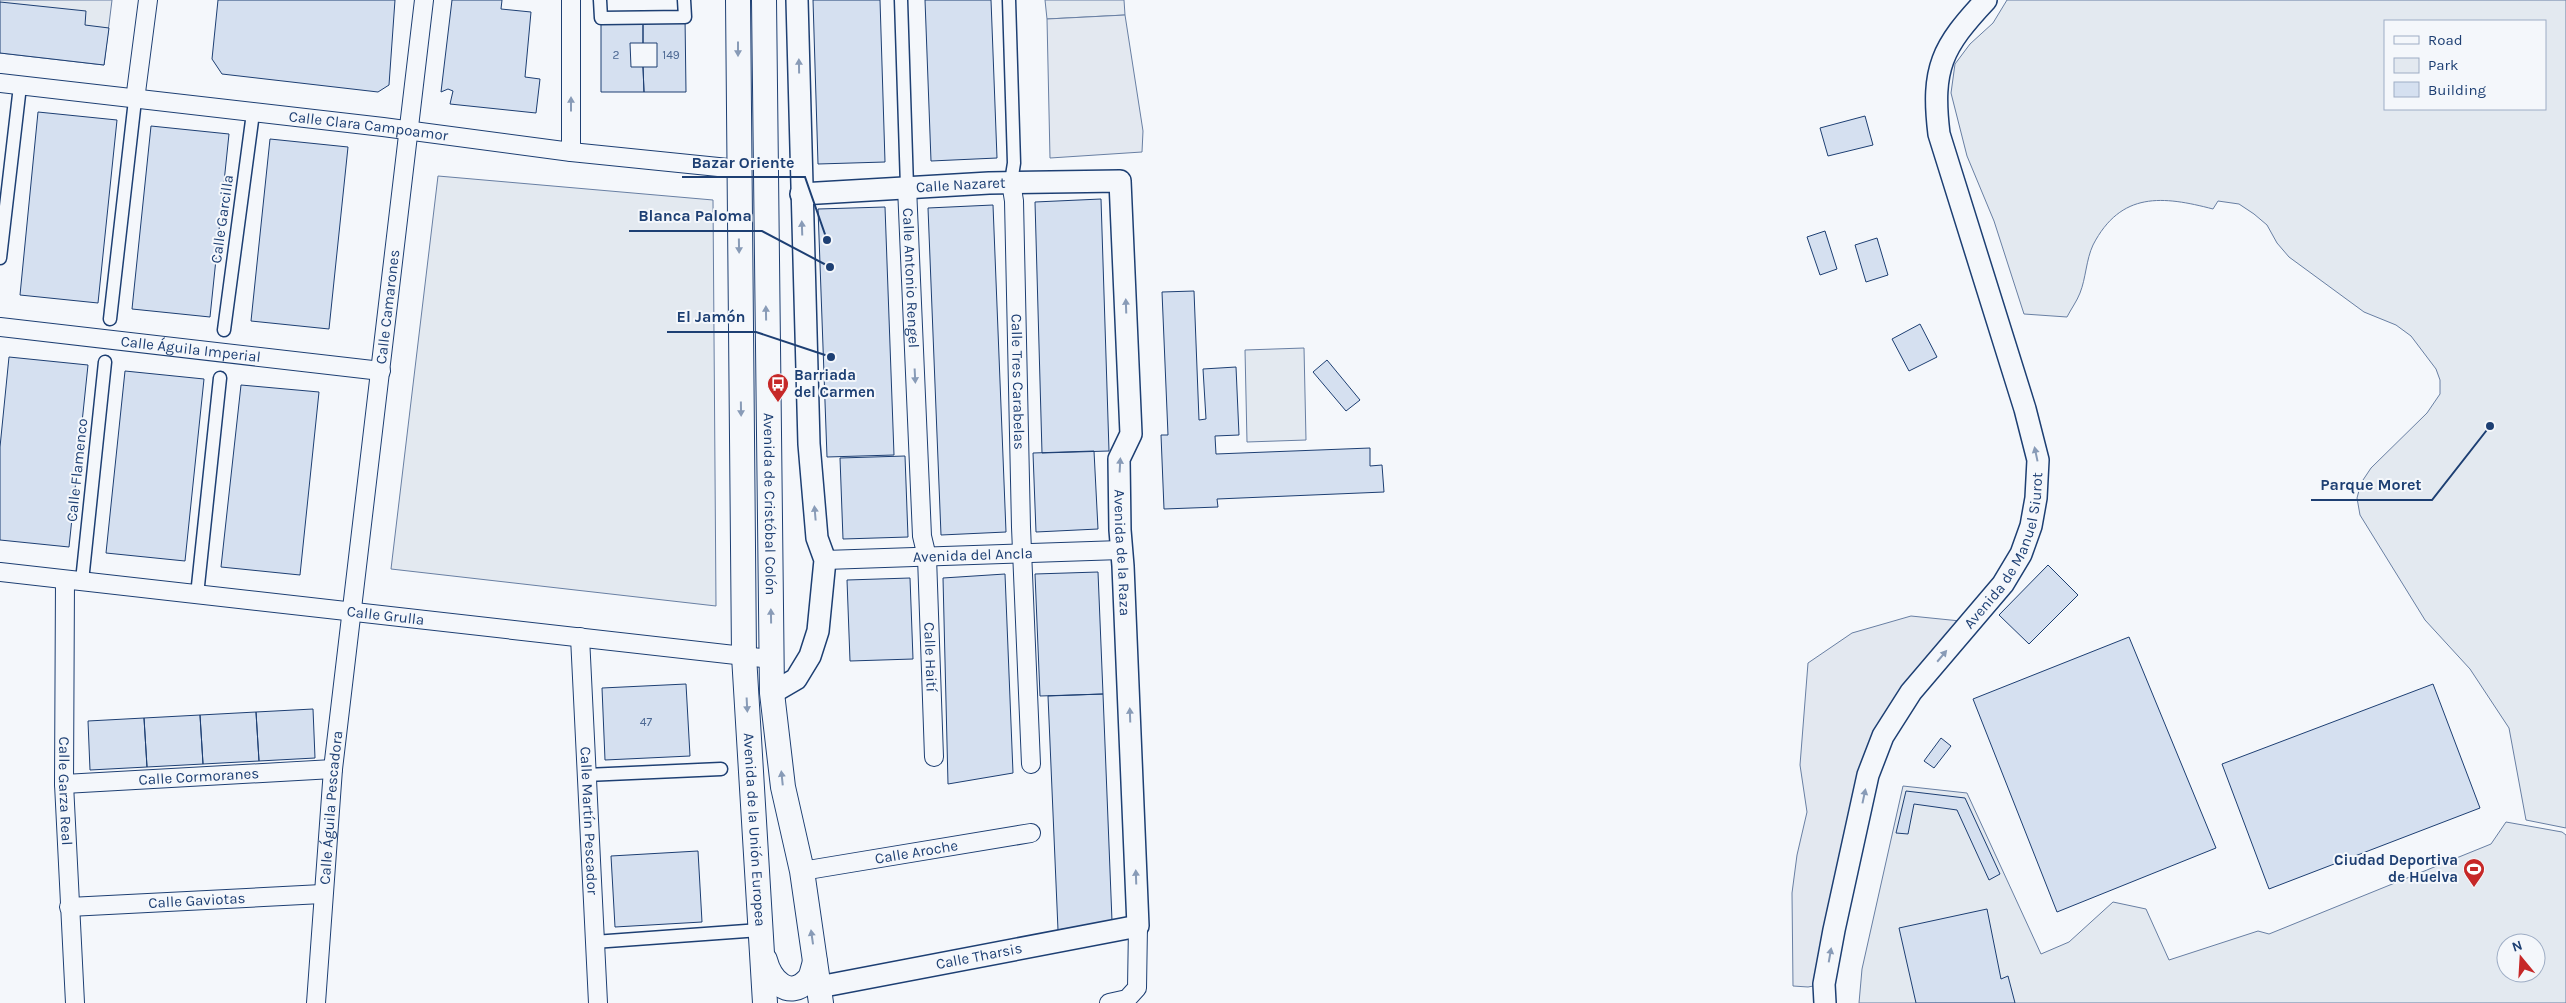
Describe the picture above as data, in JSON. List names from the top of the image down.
{
  "streets": {
    "main road": ["Avenida de Cristóbal Colón", "Avenida de la Unión Europea"],
    "street": [
      "Calle Clara Campoamor",
      "Calle Nazaret",
      "Calle Garcilla",
      "Calle Antonio Rengel",
      "Calle Camarones",
      "Calle Águila Imperial",
      "Calle Tres Carabelas",
      "Calle Flamenco",
      "Avenida de Manuel Siurot",
      "Avenida de la Raza",
      "Avenida del Ancla",
      "Calle Grulla",
      "Calle Haití",
      "Calle Cormoranes",
      "Calle Garza Real",
      "Calle Águila Pescadora",
      "Calle Martín Pescador",
      "Calle Aroche",
      "Calle Gaviotas",
      "Calle Tharsis"
    ]
  },
  "crossings": [
    ["Calle Clara Campoamor", "Calle Garcilla"],
    ["Calle Clara Campoamor", "Calle Camarones"],
    ["Calle Clara Campoamor", "Avenida de Cristóbal Colón"],
    ["Calle Nazaret", "Calle Antonio Rengel"],
    ["Calle Nazaret", "Calle Tres Carabelas"],
    ["Calle Nazaret", "Avenida de la Raza"],
    ["Calle Antonio Rengel", "Avenida del Ancla"],
    ["Calle Antonio Rengel", "Calle Haití"],
    ["Calle Camarones", "Calle Águila Imperial"],
    ["Calle Camarones", "Calle Grulla"],
    ["Calle Camarones", "Calle Águila Pescadora"],
    ["Calle Tres Carabelas", "Avenida del Ancla"],
    ["Calle Flamenco", "Calle Grulla"],
    ["Calle Flamenco", "Calle Garza Real"],
    ["Avenida de Cristóbal Colón", "Calle Grulla"],
    ["Avenida de Cristóbal Colón", "Avenida de la Unión Europea"],
    ["Avenida de Cristóbal Colón", "Calle Aroche"],
    ["Avenida de Cristóbal Colón", "Calle Tharsis"],
    ["Avenida de la Raza", "Avenida del Ancla"],
    ["Avenida de la Raza", "Calle Tharsis"],
    ["Avenida del Ancla", "Calle Haití"],
    ["Calle Grulla", "Calle Garza Real"],
    ["Calle Grulla", "Calle Águila Pescadora"],
    ["Calle Grulla", "Calle Martín Pescador"],
    ["Calle Grulla", "Avenida de la Unión Europea"],
    ["Calle Cormoranes", "Calle Garza Real"],
    ["Calle Cormoranes", "Calle Águila Pescadora"],
    ["Calle Garza Real", "Calle Gaviotas"],
    ["Calle Águila Pescadora", "Calle Gaviotas"]
  ],
  "one_way": ["Avenida de Manuel Siurot", "Avenida de la Raza", "Avenida de la Unión Europea"],
  "places": {
    "other": [
      "Bazar Oriente",
      "Blanca Paloma",
      "El Jamón",
      "Parque Moret"
    ],
    "bus stop": ["Barriada del Carmen"],
    "sports": ["Ciudad Deportiva de Huelva"]
  },
  "house_numbers": ["2", "149", "47"],
  "legend": ["Road", "Park", "Building"],
  "north": "top"
}
